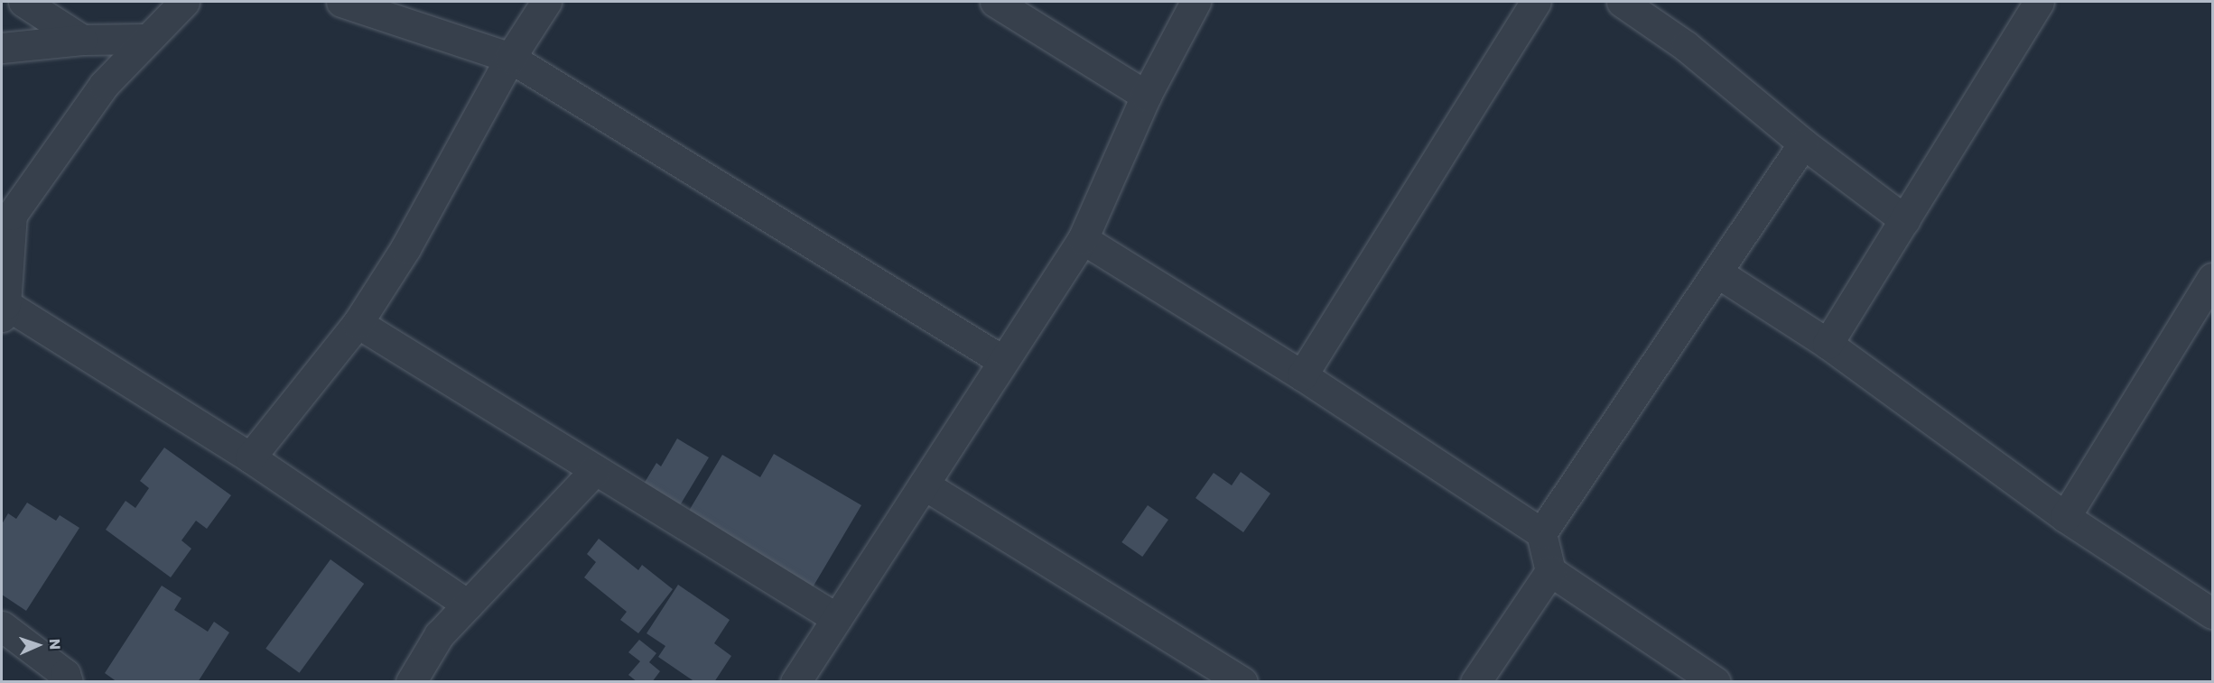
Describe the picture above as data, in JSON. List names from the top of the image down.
{
  "north": "right"
}
